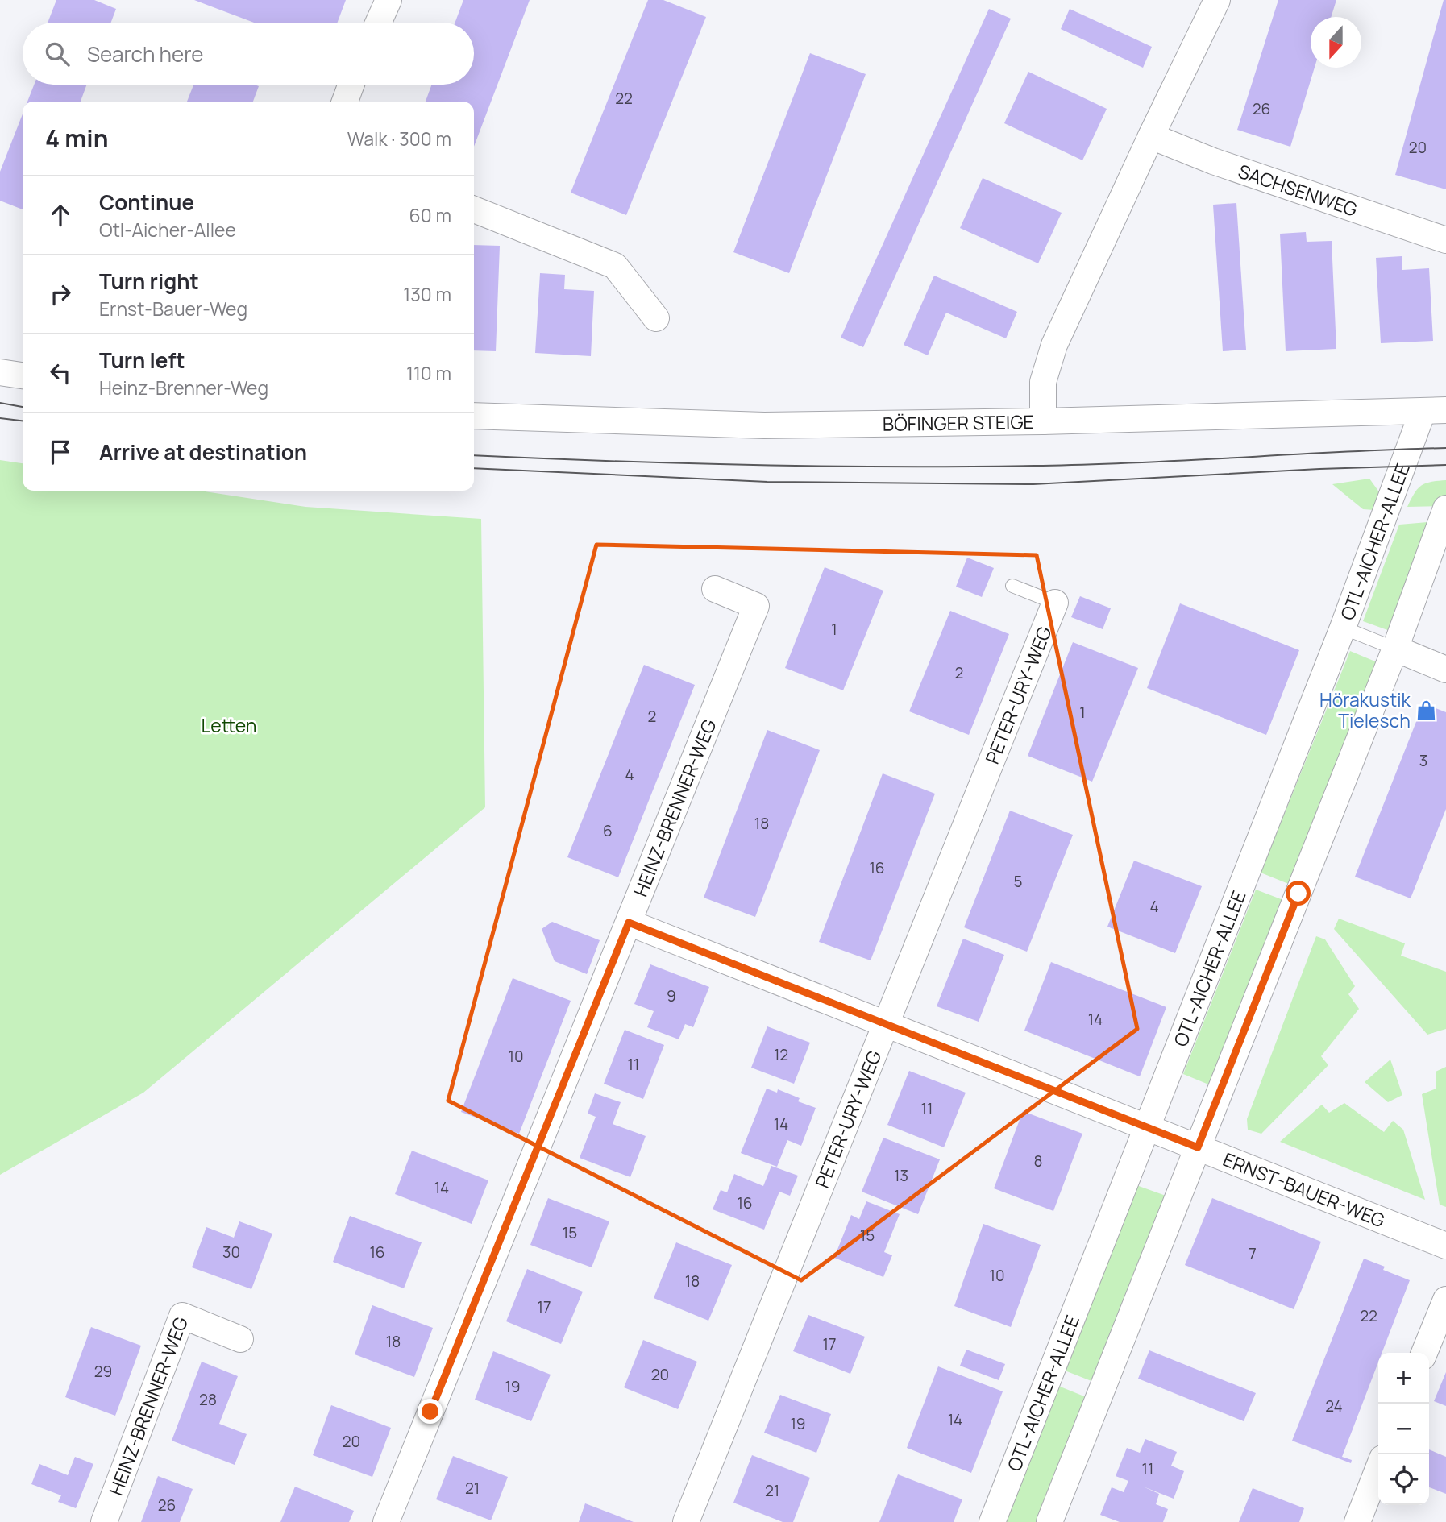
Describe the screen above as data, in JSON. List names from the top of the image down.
{
  "streets": {
    "street": [
      "SACHSENWEG",
      "BÖFINGER STEIGE",
      "OTL-AICHER-ALLEE",
      "PETER-URY-WEG",
      "HEINZ-BRENNER-WEG",
      "ERNST-BAUER-WEG"
    ]
  },
  "crossings": [
    ["BÖFINGER STEIGE", "OTL-AICHER-ALLEE"],
    ["OTL-AICHER-ALLEE", "ERNST-BAUER-WEG"],
    ["PETER-URY-WEG", "ERNST-BAUER-WEG"],
    ["HEINZ-BRENNER-WEG", "ERNST-BAUER-WEG"]
  ],
  "parks": ["Letten"],
  "places": {
    "shop": ["Hörakustik Tielesch"]
  },
  "house_numbers": [
    "22",
    "26",
    "20",
    "1",
    "2",
    "1",
    "2",
    "3",
    "4",
    "18",
    "6",
    "16",
    "5",
    "4",
    "9",
    "14",
    "12",
    "10",
    "11",
    "11",
    "14",
    "8",
    "13",
    "14",
    "16",
    "15",
    "15",
    "30",
    "16",
    "7",
    "10",
    "18",
    "17",
    "22",
    "18",
    "17",
    "29",
    "20",
    "19",
    "28",
    "24",
    "14",
    "19",
    "20",
    "11",
    "21",
    "21",
    "26"
  ],
  "north": "bottom",
  "page": {
    "search": "Search here",
    "heading": ["4 min", "Walk · 300 m"],
    "list": [
      ["Continue", "Otl-Aicher-Allee", "60 m"],
      ["Turn right", "Ernst-Bauer-Weg", "130 m"],
      ["Turn left", "Heinz-Brenner-Weg", "110 m"],
      "Arrive at destination"
    ],
    "map_buttons": ["+", "−"]
  }
}
